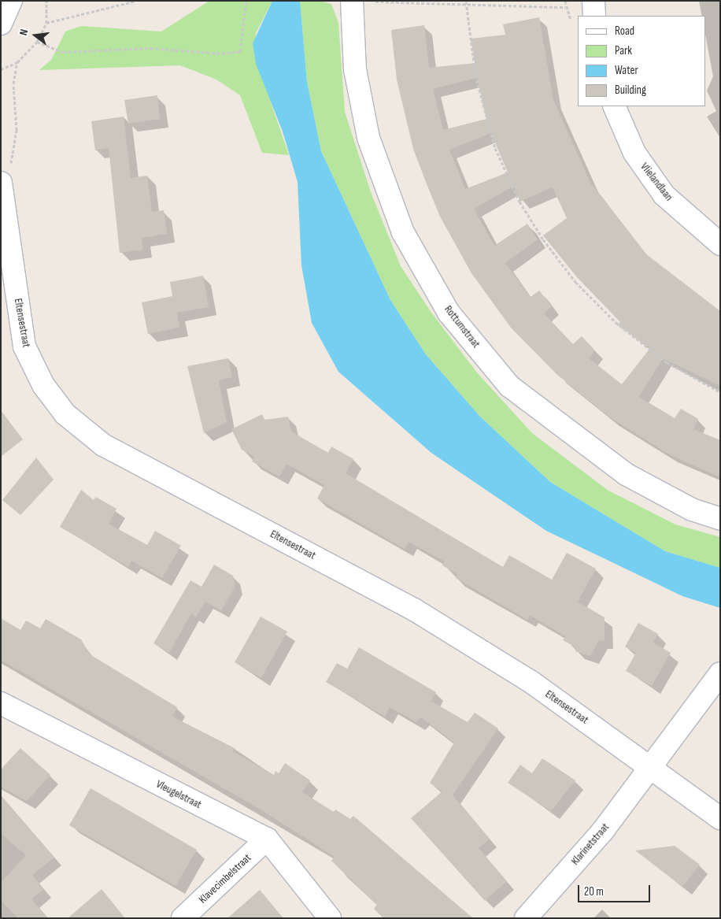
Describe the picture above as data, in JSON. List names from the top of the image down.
{
  "streets": {
    "street": [
      "Vlielandlaan",
      "Eltensestraat",
      "Rottumstraat",
      "Vleugelstraat",
      "Klarinetstraat",
      "Klavecimbelstraat"
    ]
  },
  "crossings": [
    ["Eltensestraat", "Klarinetstraat"],
    ["Vleugelstraat", "Klavecimbelstraat"]
  ],
  "legend": [
    "Road",
    "Park",
    "Water",
    "Building"
  ],
  "scale_bar": "20 m",
  "north": "left"
}
